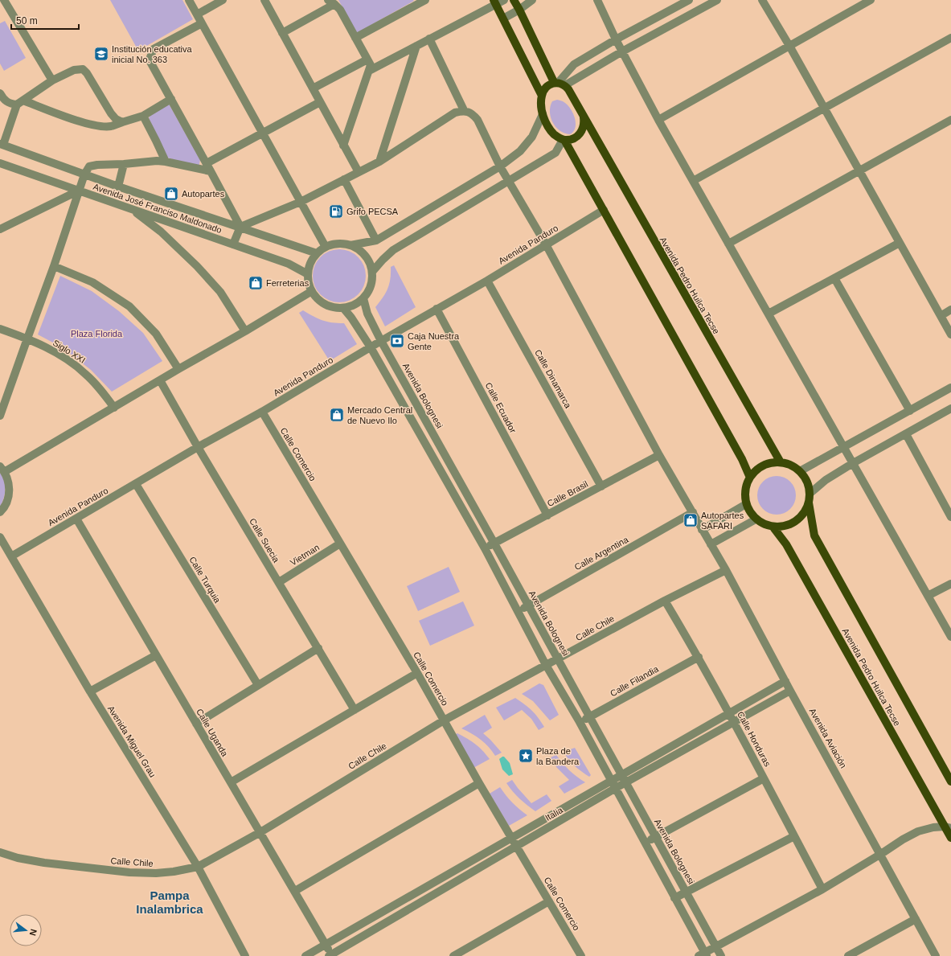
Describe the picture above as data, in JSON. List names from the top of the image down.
{
  "streets": {
    "main road": ["Avenida Pedro Huilca Tecse"],
    "street": [
      "Avenida José Franciso Maldonado",
      "Avenida Panduro",
      "Siglo XXI",
      "Calle Dinamarca",
      "Avenida Bolognesi",
      "Calle Ecuador",
      "Calle Comercio",
      "Calle Brasil",
      "Calle Suecia",
      "Calle Argentina",
      "Vietman",
      "Calle Turquia",
      "Calle Chile",
      "Calle Filandia",
      "Calle Uganda",
      "Avenida Aviación",
      "Calle Honduras",
      "Avenida Miguel Grau",
      "Italia"
    ]
  },
  "crossings": [
    ["Avenida José Franciso Maldonado", "Avenida Bolognesi"],
    ["Avenida Panduro", "Calle Dinamarca"],
    ["Avenida Panduro", "Avenida Bolognesi"],
    ["Avenida Panduro", "Calle Ecuador"],
    ["Avenida Panduro", "Calle Comercio"],
    ["Avenida Panduro", "Calle Suecia"],
    ["Avenida Panduro", "Calle Turquia"],
    ["Avenida Panduro", "Calle Uganda"],
    ["Avenida Panduro", "Avenida Aviación"],
    ["Avenida Panduro", "Avenida Miguel Grau"],
    ["Calle Dinamarca", "Calle Brasil"],
    ["Avenida Bolognesi", "Calle Brasil"],
    ["Avenida Bolognesi", "Calle Argentina"],
    ["Avenida Bolognesi", "Calle Chile"],
    ["Avenida Bolognesi", "Calle Filandia"],
    ["Avenida Bolognesi", "Italia"],
    ["Calle Ecuador", "Calle Brasil"],
    ["Calle Comercio", "Vietman"],
    ["Calle Comercio", "Calle Chile"],
    ["Calle Comercio", "Italia"],
    ["Calle Brasil", "Avenida Aviación"],
    ["Calle Suecia", "Vietman"],
    ["Calle Argentina", "Avenida Aviación"],
    ["Calle Chile", "Calle Uganda"],
    ["Calle Chile", "Avenida Aviación"],
    ["Calle Chile", "Calle Honduras"],
    ["Calle Chile", "Avenida Miguel Grau"],
    ["Calle Filandia", "Calle Honduras"],
    ["Calle Uganda", "Italia"],
    ["Avenida Aviación", "Italia"],
    ["Calle Honduras", "Italia"]
  ],
  "districts": ["Pampa Inalambrica"],
  "parks": ["Plaza Florida"],
  "places": {
    "school or university": ["Institución educativa inicial No. 363"],
    "shop": [
      "Autopartes",
      "Ferreterias",
      "Mercado Central de Nuevo Ilo",
      "Autopartes SAFARI"
    ],
    "fuel station": ["Grifo PECSA"],
    "bank": ["Caja Nuestra Gente"],
    "place": ["Plaza de la Bandera"]
  },
  "scale_bar": "50 m",
  "north": "right"
}
